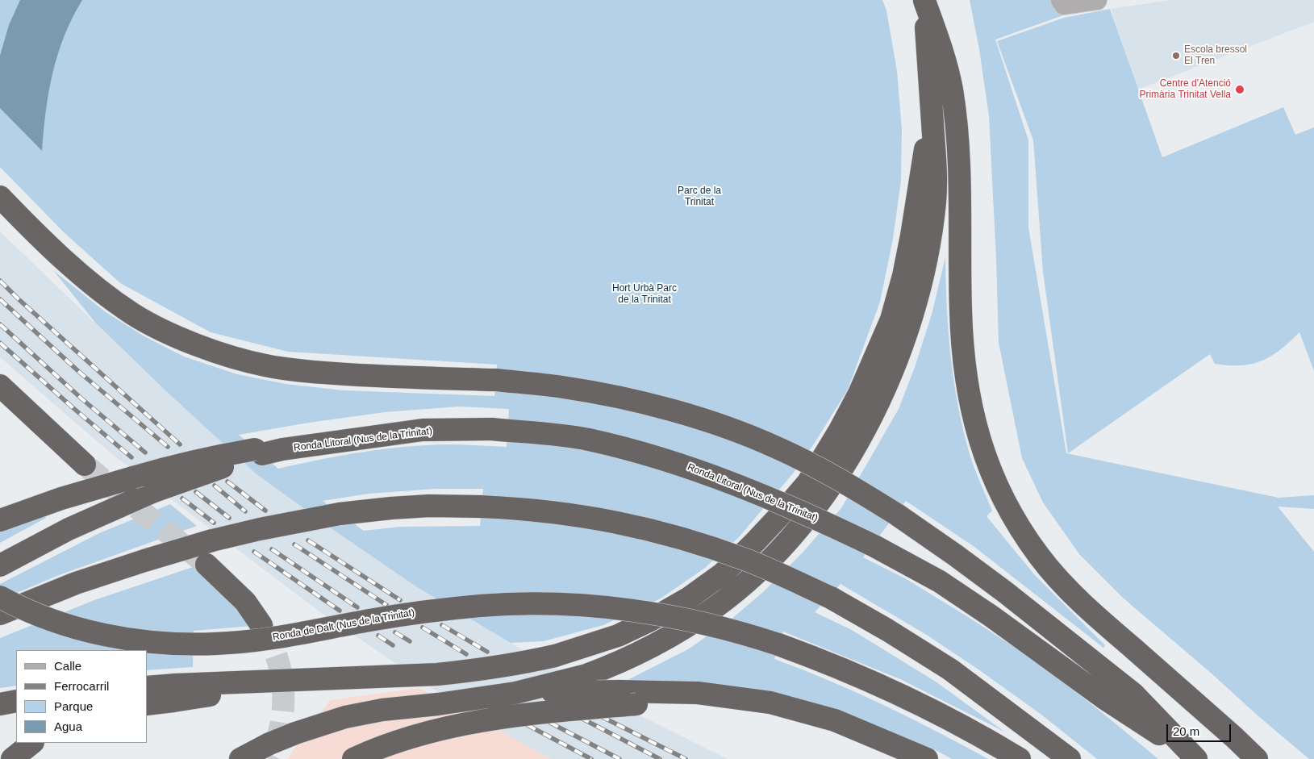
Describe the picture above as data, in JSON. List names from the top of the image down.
{
  "streets": {
    "highway": ["Ronda Litoral (Nus de la Trinitat)", "Ronda de Dalt (Nus de la Trinitat)"]
  },
  "parks": ["Parc de la Trinitat", "Hort Urbà Parc de la Trinitat"],
  "places": ["Escola bressol El Tren", "Centre d'Atenció Primària Trinitat Vella"],
  "legend": [
    "Calle",
    "Ferrocarril",
    "Parque",
    "Agua"
  ],
  "scale_bar": "20 m"
}
